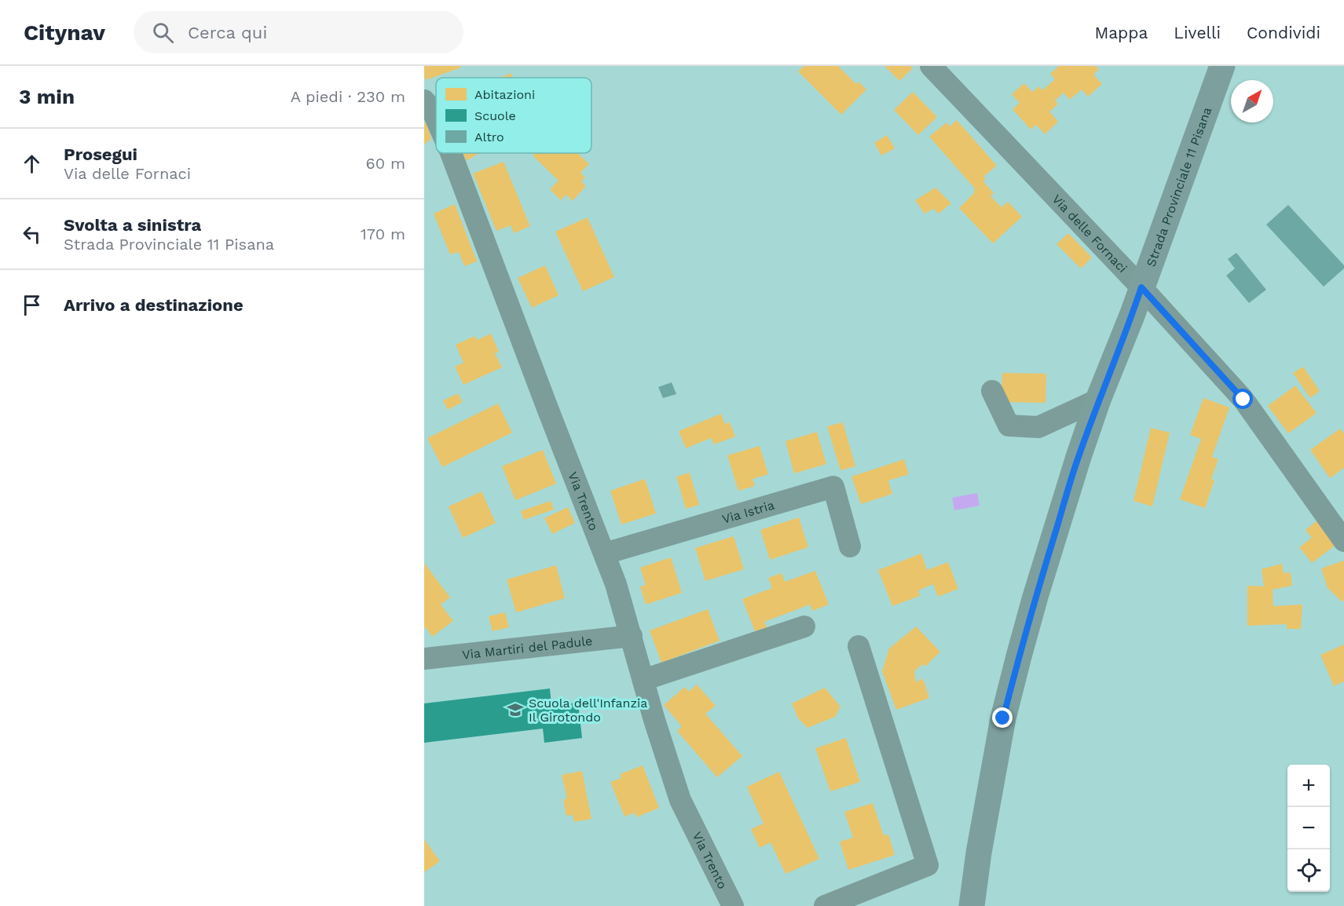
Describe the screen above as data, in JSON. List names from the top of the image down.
{
  "streets": {
    "main road": ["Strada Provinciale 11 Pisana"],
    "street": [
      "Via delle Fornaci",
      "Via Trento",
      "Via Istria",
      "Via Martiri del Padule"
    ]
  },
  "crossings": [
    ["Strada Provinciale 11 Pisana", "Via delle Fornaci"],
    ["Via Trento", "Via Istria"],
    ["Via Trento", "Via Martiri del Padule"]
  ],
  "places": {
    "school or university": ["Scuola dell'Infanzia Il Girotondo"]
  },
  "legend": ["Abitazioni", "Scuole", "Altro"],
  "north": "top right",
  "page": {
    "header": "Citynav",
    "search": "Cerca qui",
    "nav": ["Mappa", "Livelli", "Condividi"],
    "heading": ["3 min", "A piedi · 230 m"],
    "list": [
      ["Prosegui", "Via delle Fornaci", "60 m"],
      ["Svolta a sinistra", "Strada Provinciale 11 Pisana", "170 m"],
      "Arrivo a destinazione"
    ],
    "map_buttons": ["+", "−"]
  }
}
